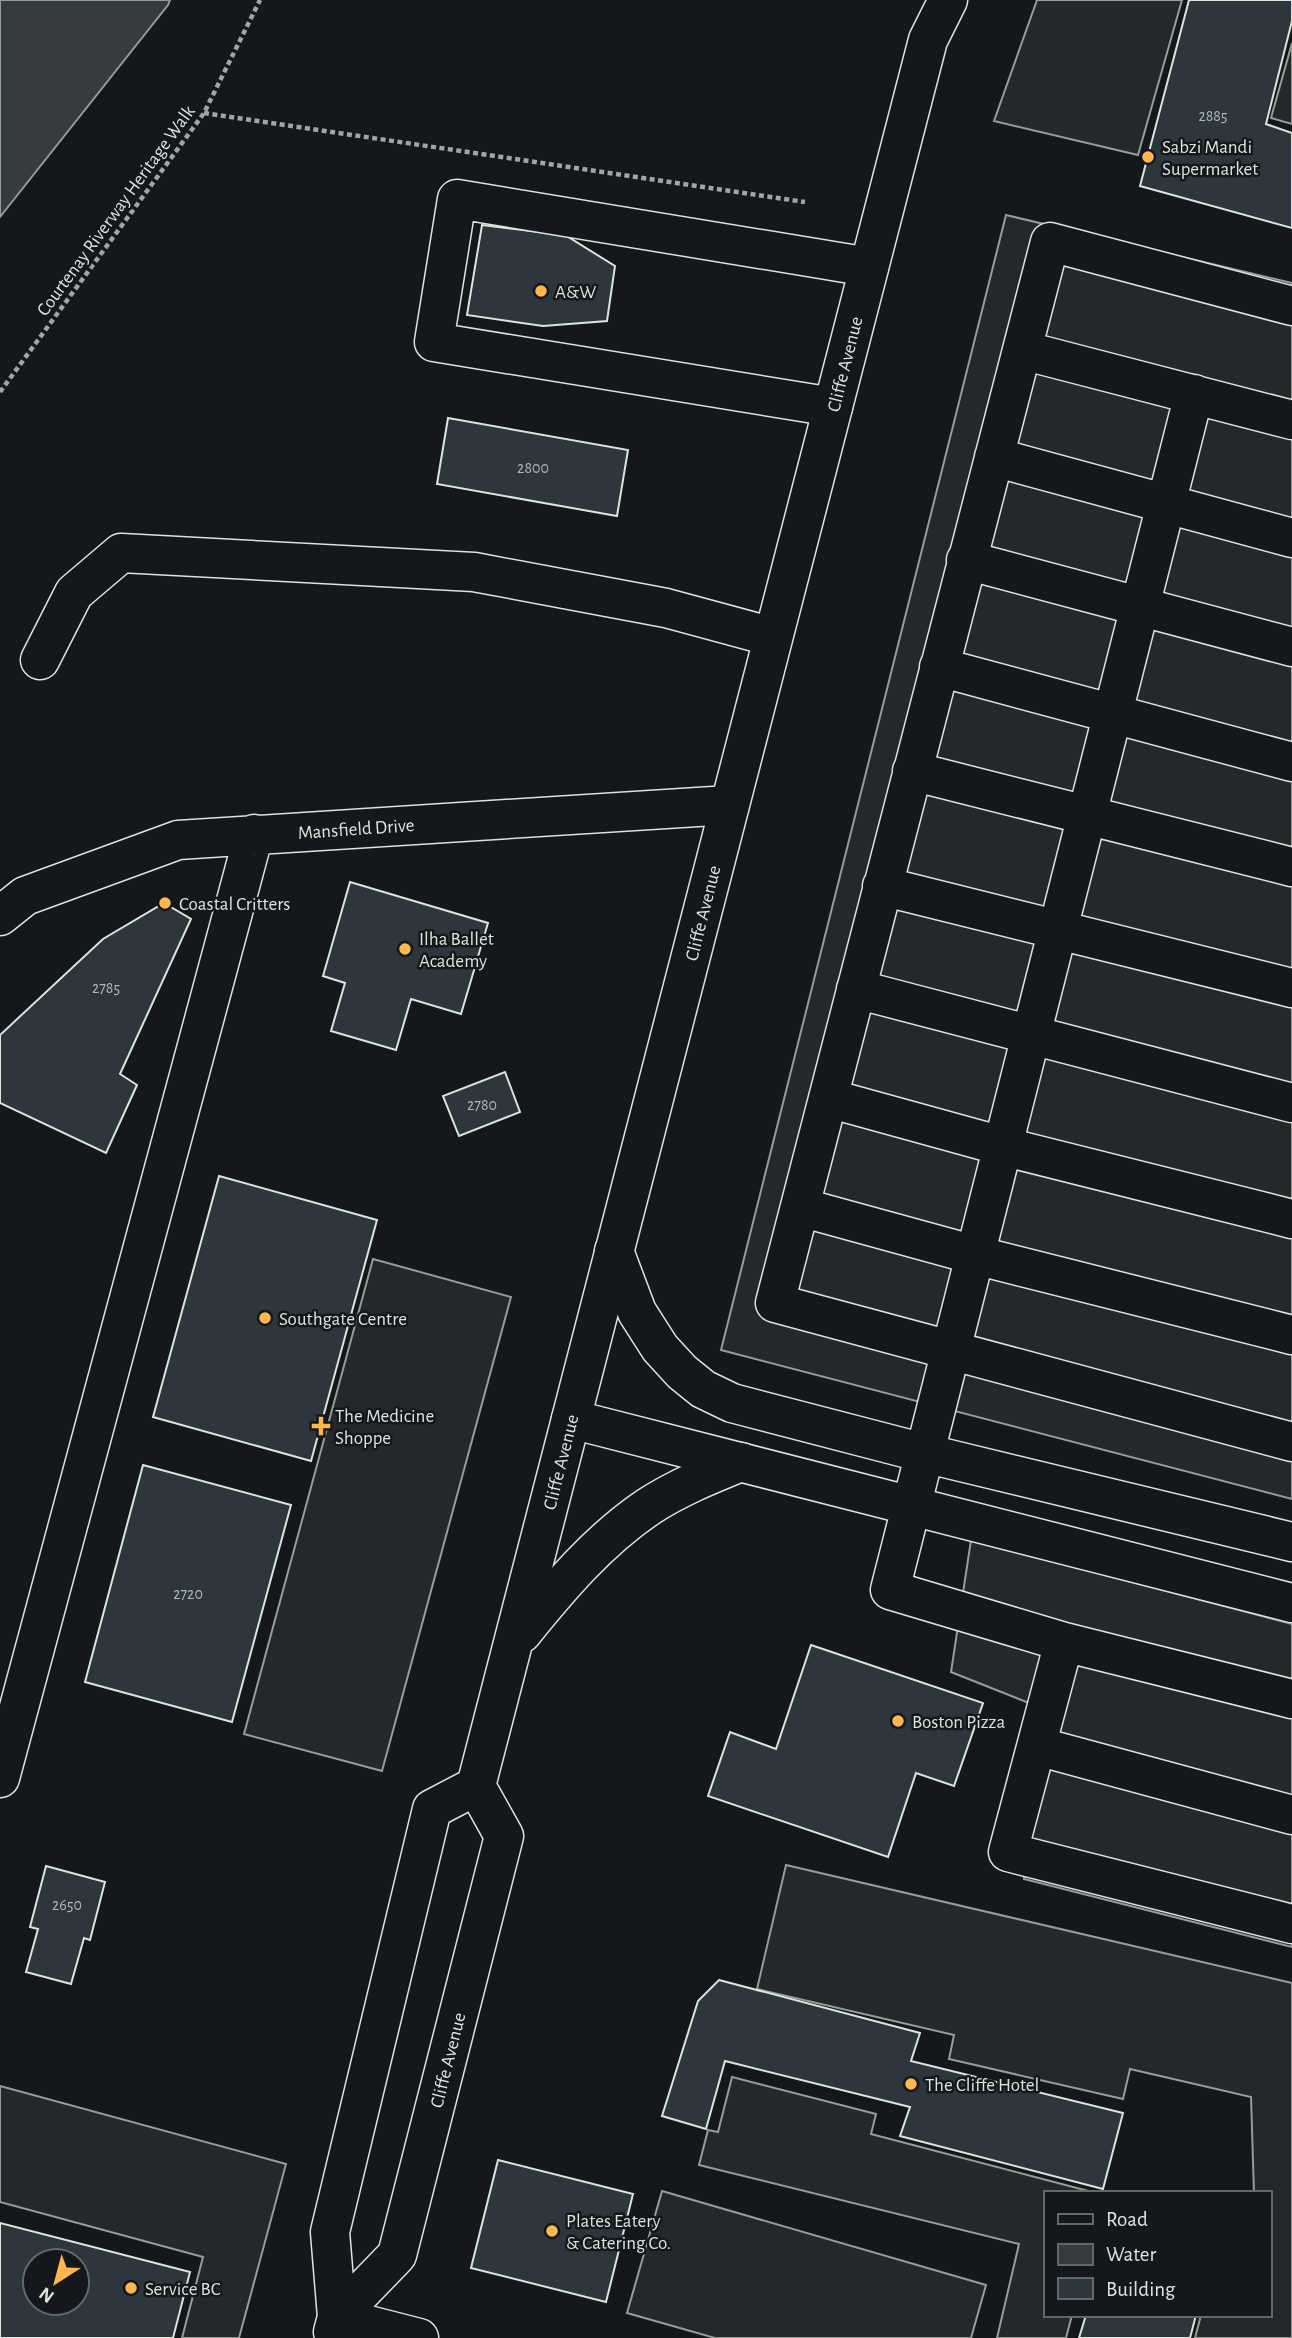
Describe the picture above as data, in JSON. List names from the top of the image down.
{
  "streets": {
    "main road": ["Cliffe Avenue", "Mansfield Drive"],
    "path": ["Courtenay Riverway Heritage Walk"]
  },
  "crossings": [
    ["Cliffe Avenue", "Mansfield Drive"]
  ],
  "places": {
    "other": [
      "Sabzi Mandi Supermarket",
      "A&W",
      "Coastal Critters",
      "Ilha Ballet Academy",
      "Southgate Centre",
      "Boston Pizza",
      "The Cliffe Hotel",
      "Plates Eatery & Catering Co.",
      "Service BC"
    ],
    "health": ["The Medicine Shoppe"]
  },
  "house_numbers": [
    "2885",
    "2800",
    "2785",
    "2780",
    "2720",
    "2650"
  ],
  "legend": ["Road", "Water", "Building"],
  "north": "bottom left"
}
